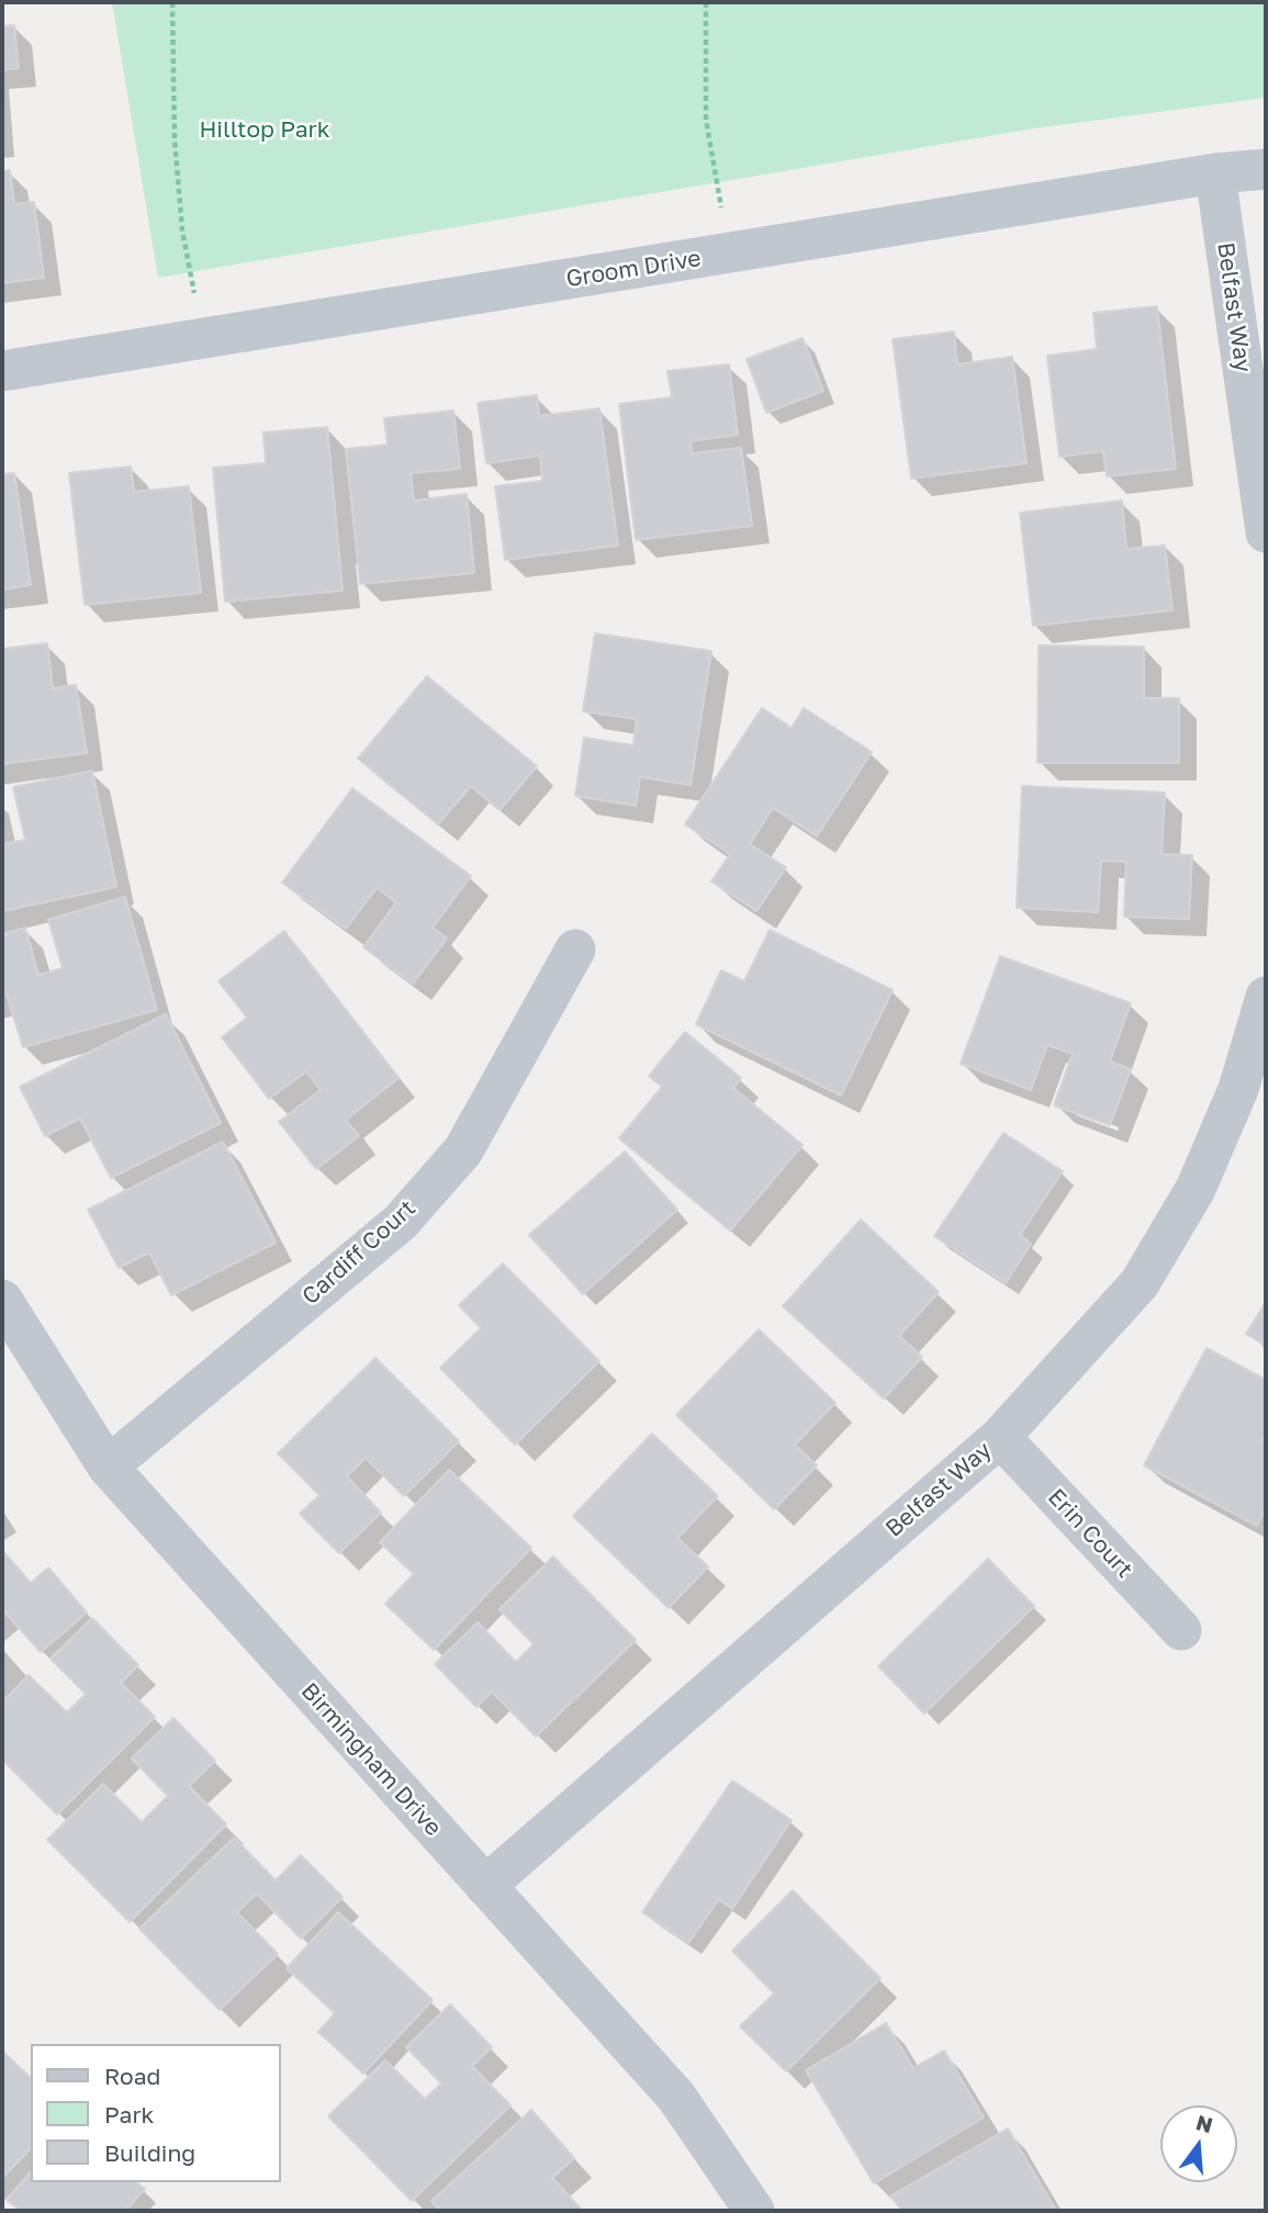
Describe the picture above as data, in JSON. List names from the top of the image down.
{
  "streets": {
    "street": [
      "Groom Drive",
      "Belfast Way",
      "Cardiff Court",
      "Erin Court",
      "Birmingham Drive"
    ]
  },
  "crossings": [
    ["Groom Drive", "Belfast Way"],
    ["Belfast Way", "Erin Court"],
    ["Belfast Way", "Birmingham Drive"],
    ["Cardiff Court", "Birmingham Drive"]
  ],
  "parks": ["Hilltop Park"],
  "legend": ["Road", "Park", "Building"],
  "north": "top"
}
